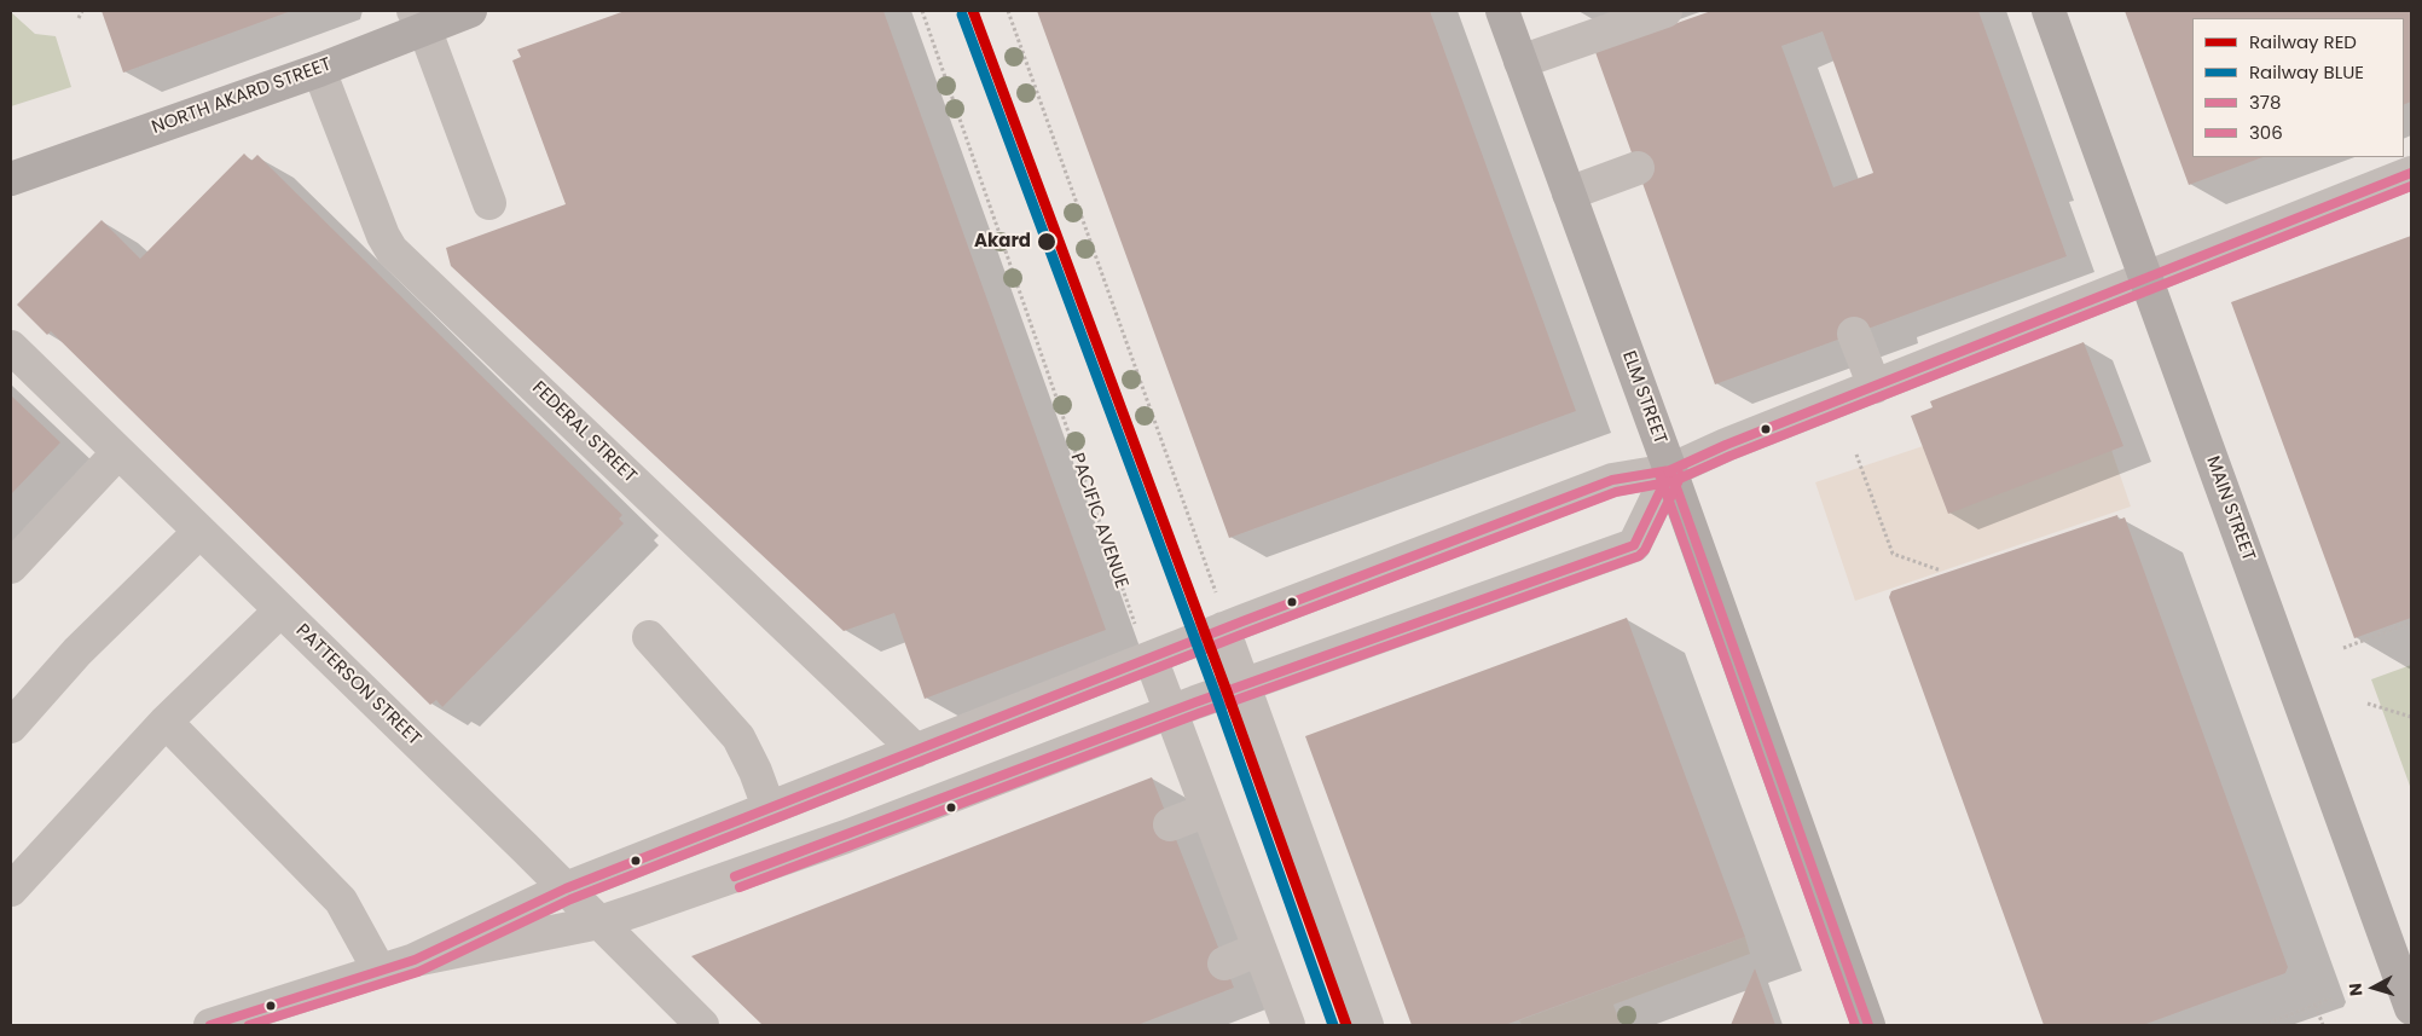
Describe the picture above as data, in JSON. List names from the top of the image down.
{
  "streets": {
    "main road": ["NORTH AKARD STREET", "ELM STREET", "MAIN STREET"],
    "street": ["FEDERAL STREET", "PATTERSON STREET"],
    "path": ["PACIFIC AVENUE"]
  },
  "crossings": [
    ["NORTH AKARD STREET", "FEDERAL STREET"]
  ],
  "places": ["Akard"],
  "lines": [
    "rail line RED",
    "rail line BLUE",
    "transit line 378",
    "transit line 306"
  ],
  "legend": [
    "Railway RED",
    "Railway BLUE",
    "378",
    "306"
  ],
  "north": "left"
}
